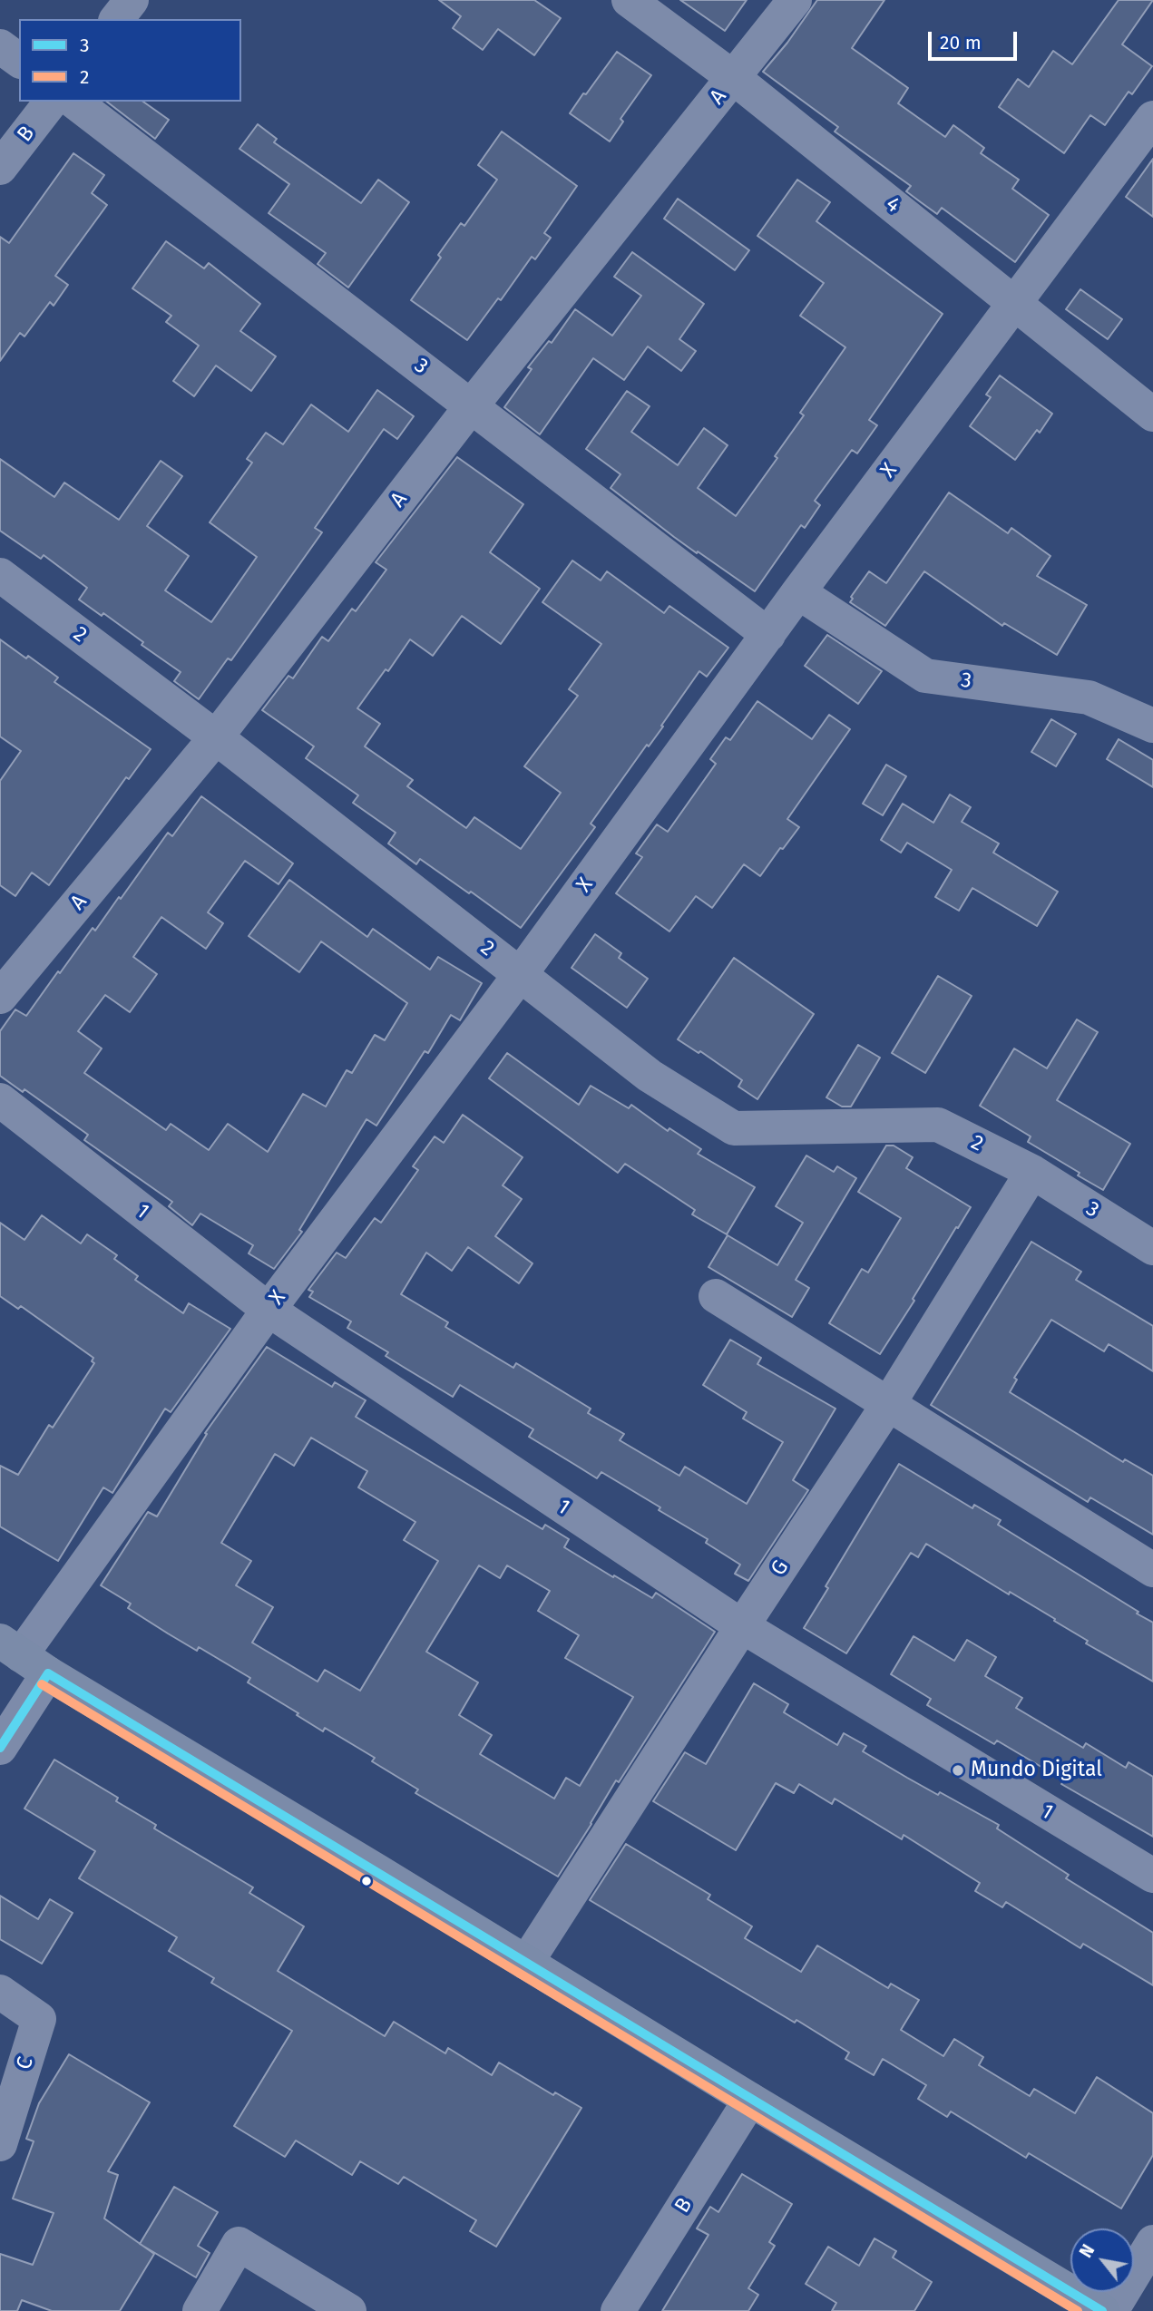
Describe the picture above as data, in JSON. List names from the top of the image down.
{
  "streets": {
    "street": [
      "A",
      "B",
      "4",
      "3",
      "X",
      "2",
      "1",
      "G",
      "C"
    ]
  },
  "crossings": [
    ["A", "4"],
    ["A", "3"],
    ["A", "2"],
    ["4", "X"],
    ["3", "X"],
    ["3", "2"],
    ["3", "G"],
    ["X", "2"],
    ["X", "1"],
    ["2", "G"],
    ["1", "G"]
  ],
  "places": ["Mundo Digital"],
  "lines": ["transit line 3", "transit line 2"],
  "legend": ["3", "2"],
  "scale_bar": "20 m",
  "north": "top left"
}
